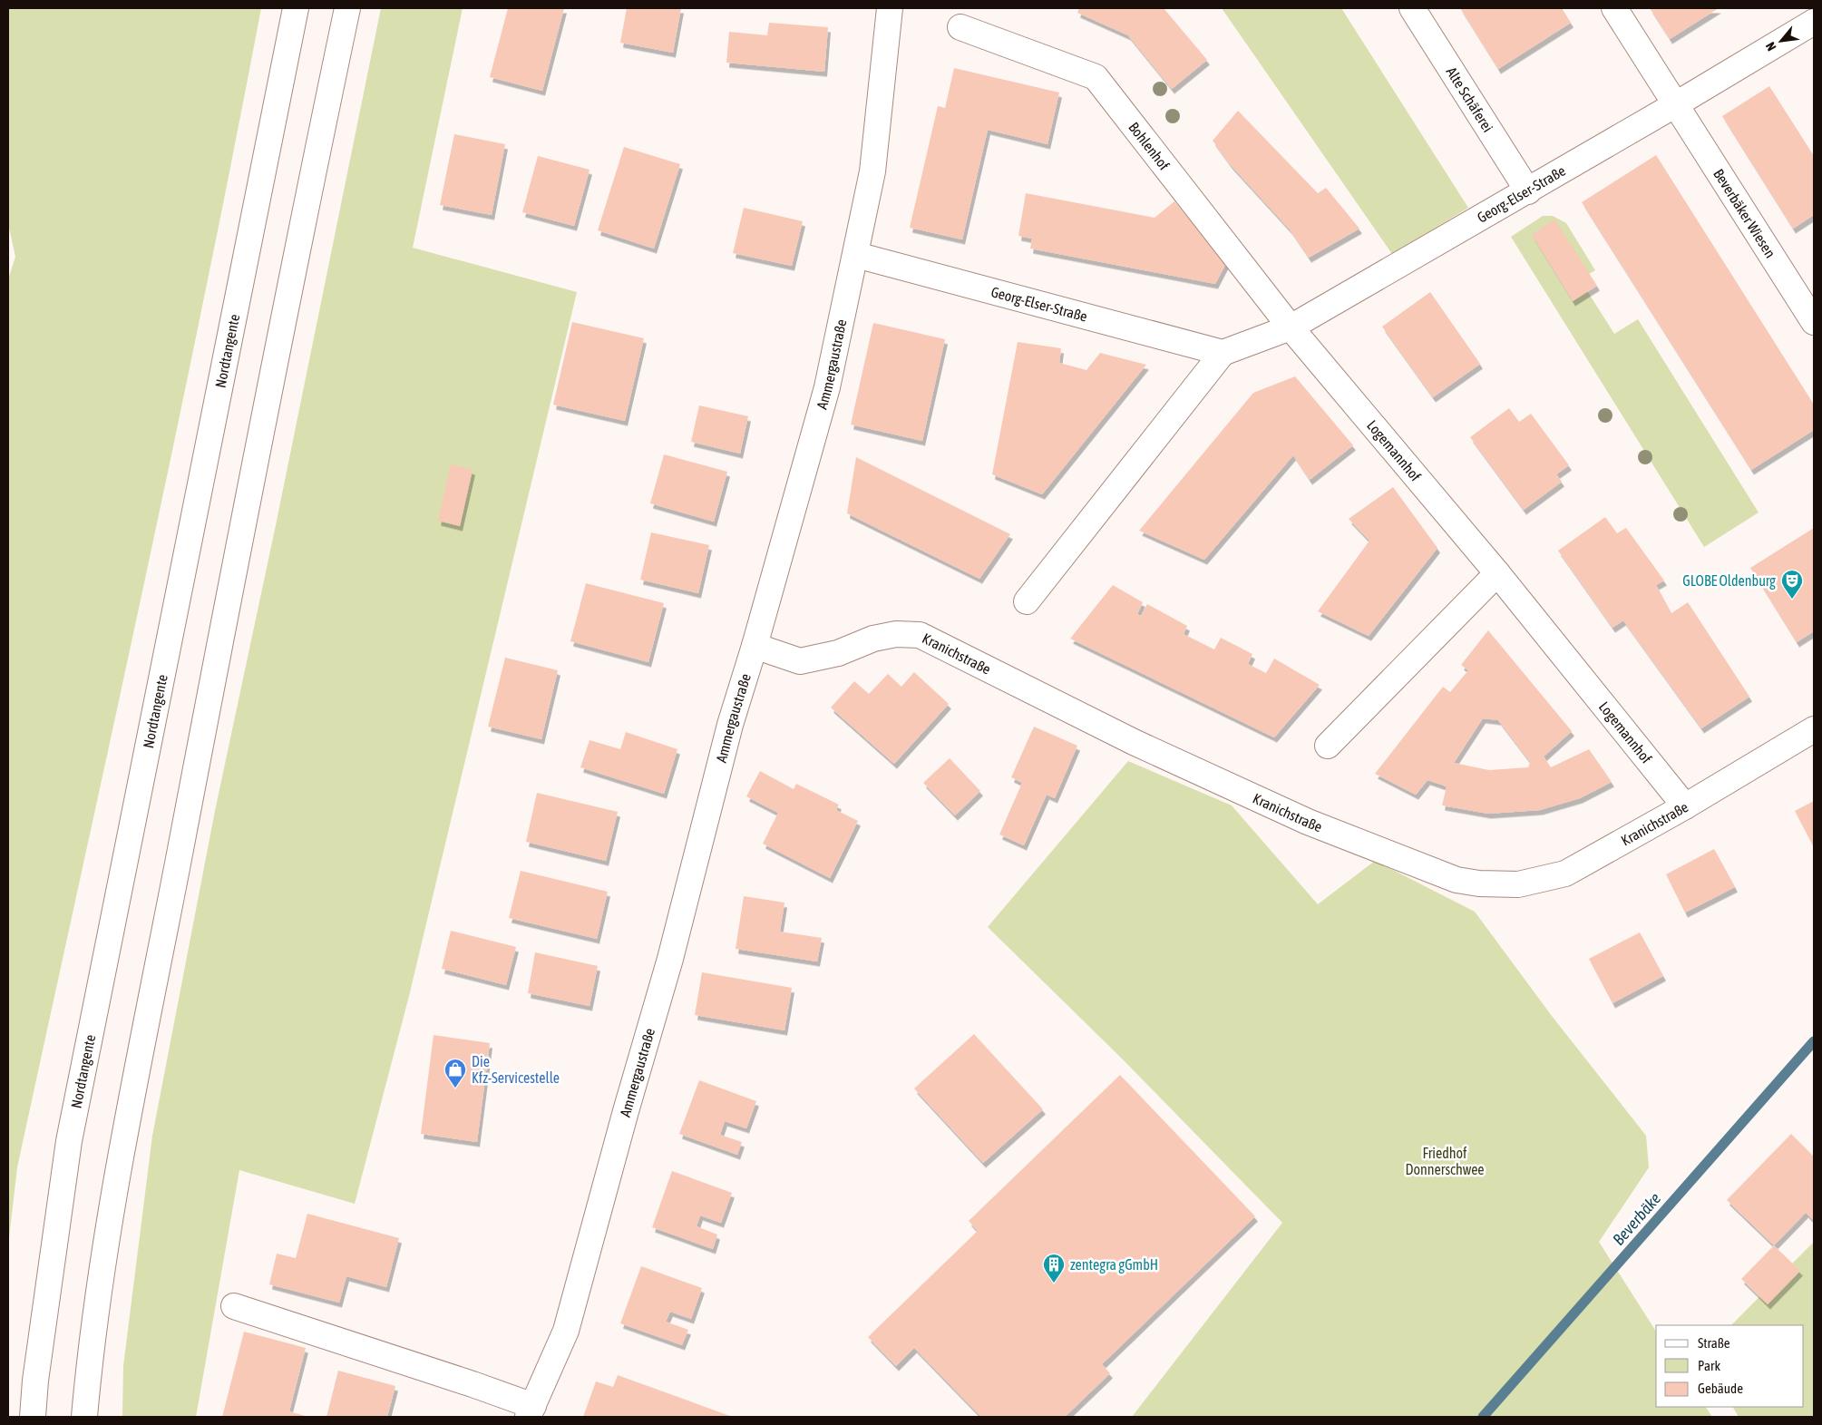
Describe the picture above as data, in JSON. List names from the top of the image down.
{
  "streets": {
    "main road": [
      "Alte Schäferei",
      "Bohlenhof",
      "Georg-Elser-Straße",
      "Beverbäker Wiesen",
      "Nordtangente",
      "Ammergaustraße",
      "Logemannhof",
      "Kranichstraße"
    ]
  },
  "crossings": [
    ["Alte Schäferei", "Georg-Elser-Straße"],
    ["Bohlenhof", "Georg-Elser-Straße"],
    ["Bohlenhof", "Logemannhof"],
    ["Georg-Elser-Straße", "Beverbäker Wiesen"],
    ["Georg-Elser-Straße", "Ammergaustraße"],
    ["Georg-Elser-Straße", "Logemannhof"],
    ["Ammergaustraße", "Kranichstraße"],
    ["Logemannhof", "Kranichstraße"]
  ],
  "water": ["Beverbäke"],
  "parks": ["Friedhof Donnerschwee"],
  "places": {
    "theatre": ["GLOBE Oldenburg"],
    "shop": ["Die Kfz-Servicestelle"],
    "building": ["zentegra gGmbH"]
  },
  "legend": ["Straße", "Park", "Gebäude"],
  "north": "bottom left"
}
